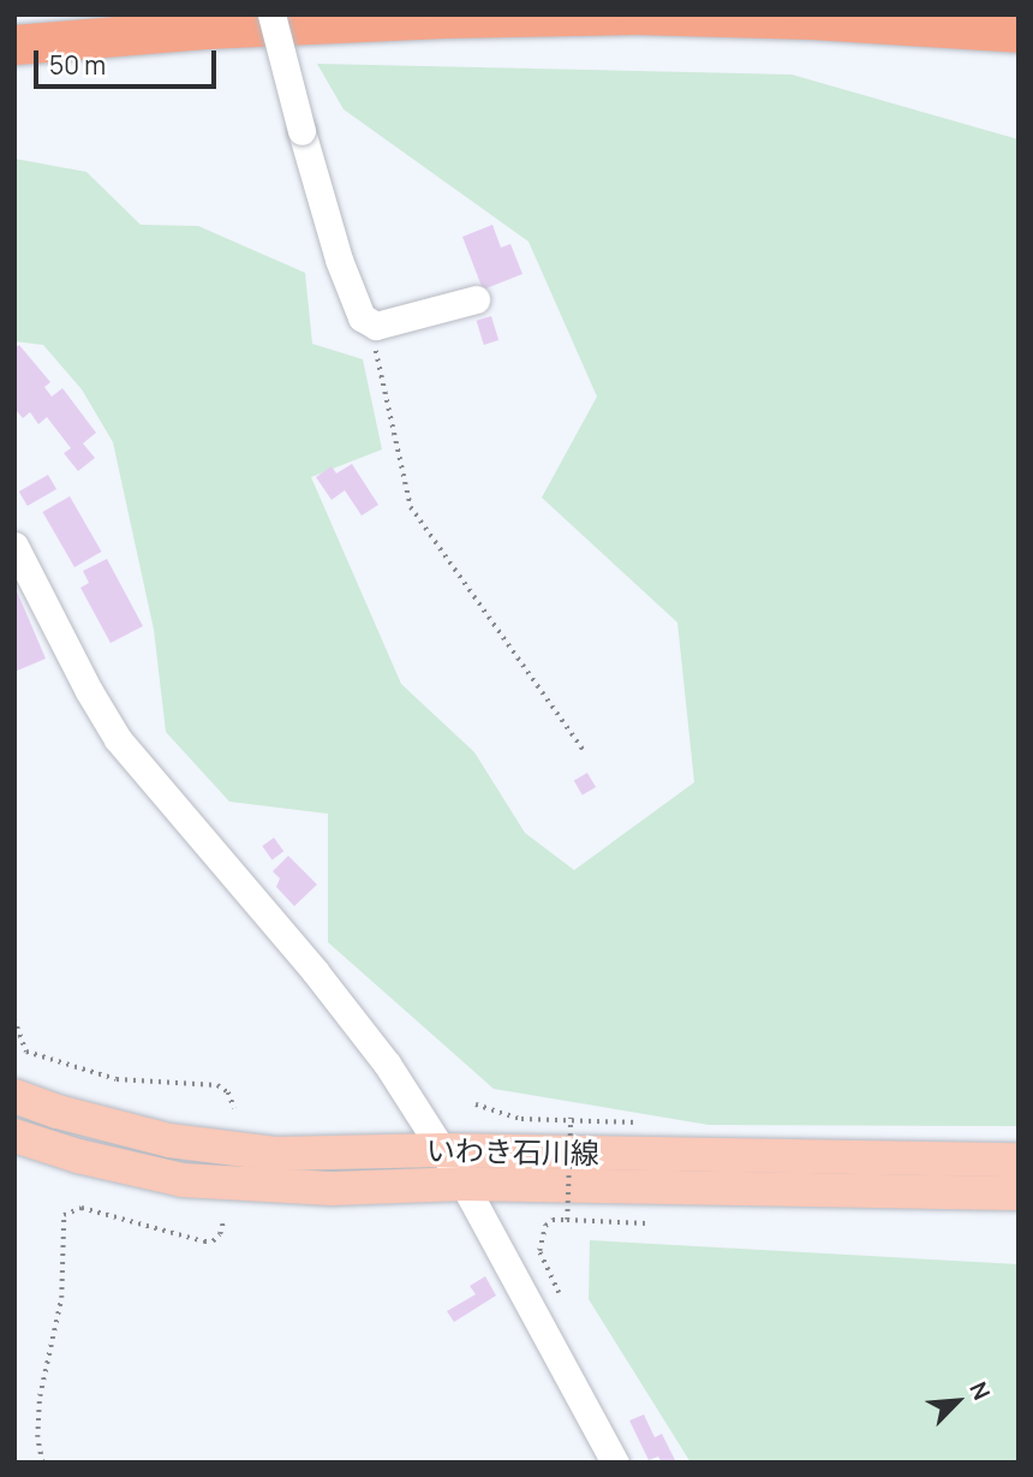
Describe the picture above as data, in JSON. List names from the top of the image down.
{
  "streets": {
    "main road": ["いわき石川線"]
  },
  "scale_bar": "50 m",
  "north": "top right"
}
